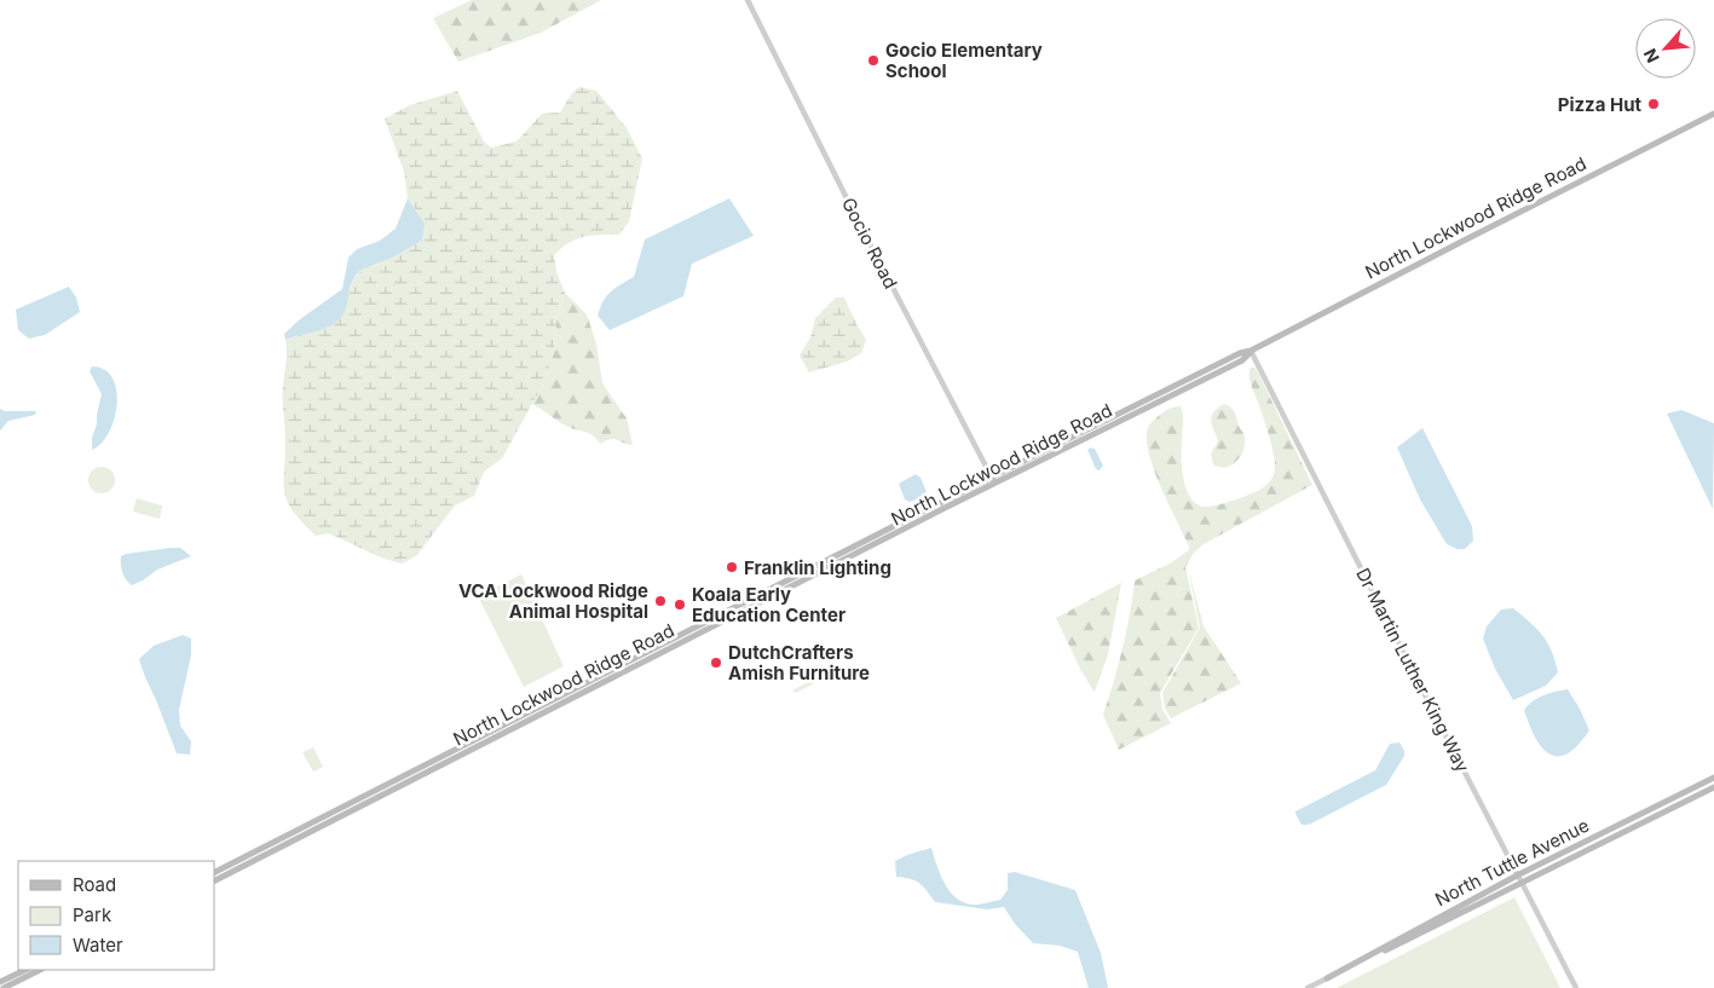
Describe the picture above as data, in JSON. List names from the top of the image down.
{
  "streets": {
    "main road": ["North Lockwood Ridge Road", "North Tuttle Avenue"],
    "street": ["Gocio Road", "Dr Martin Luther King Way"]
  },
  "crossings": [
    ["North Lockwood Ridge Road", "Gocio Road"],
    ["North Lockwood Ridge Road", "Dr Martin Luther King Way"],
    ["Dr Martin Luther King Way", "North Tuttle Avenue"]
  ],
  "places": [
    "Gocio Elementary School",
    "Pizza Hut",
    "Franklin Lighting",
    "VCA Lockwood Ridge Animal Hospital",
    "Koala Early Education Center",
    "DutchCrafters Amish Furniture"
  ],
  "legend": ["Road", "Park", "Water"],
  "north": "bottom left"
}
